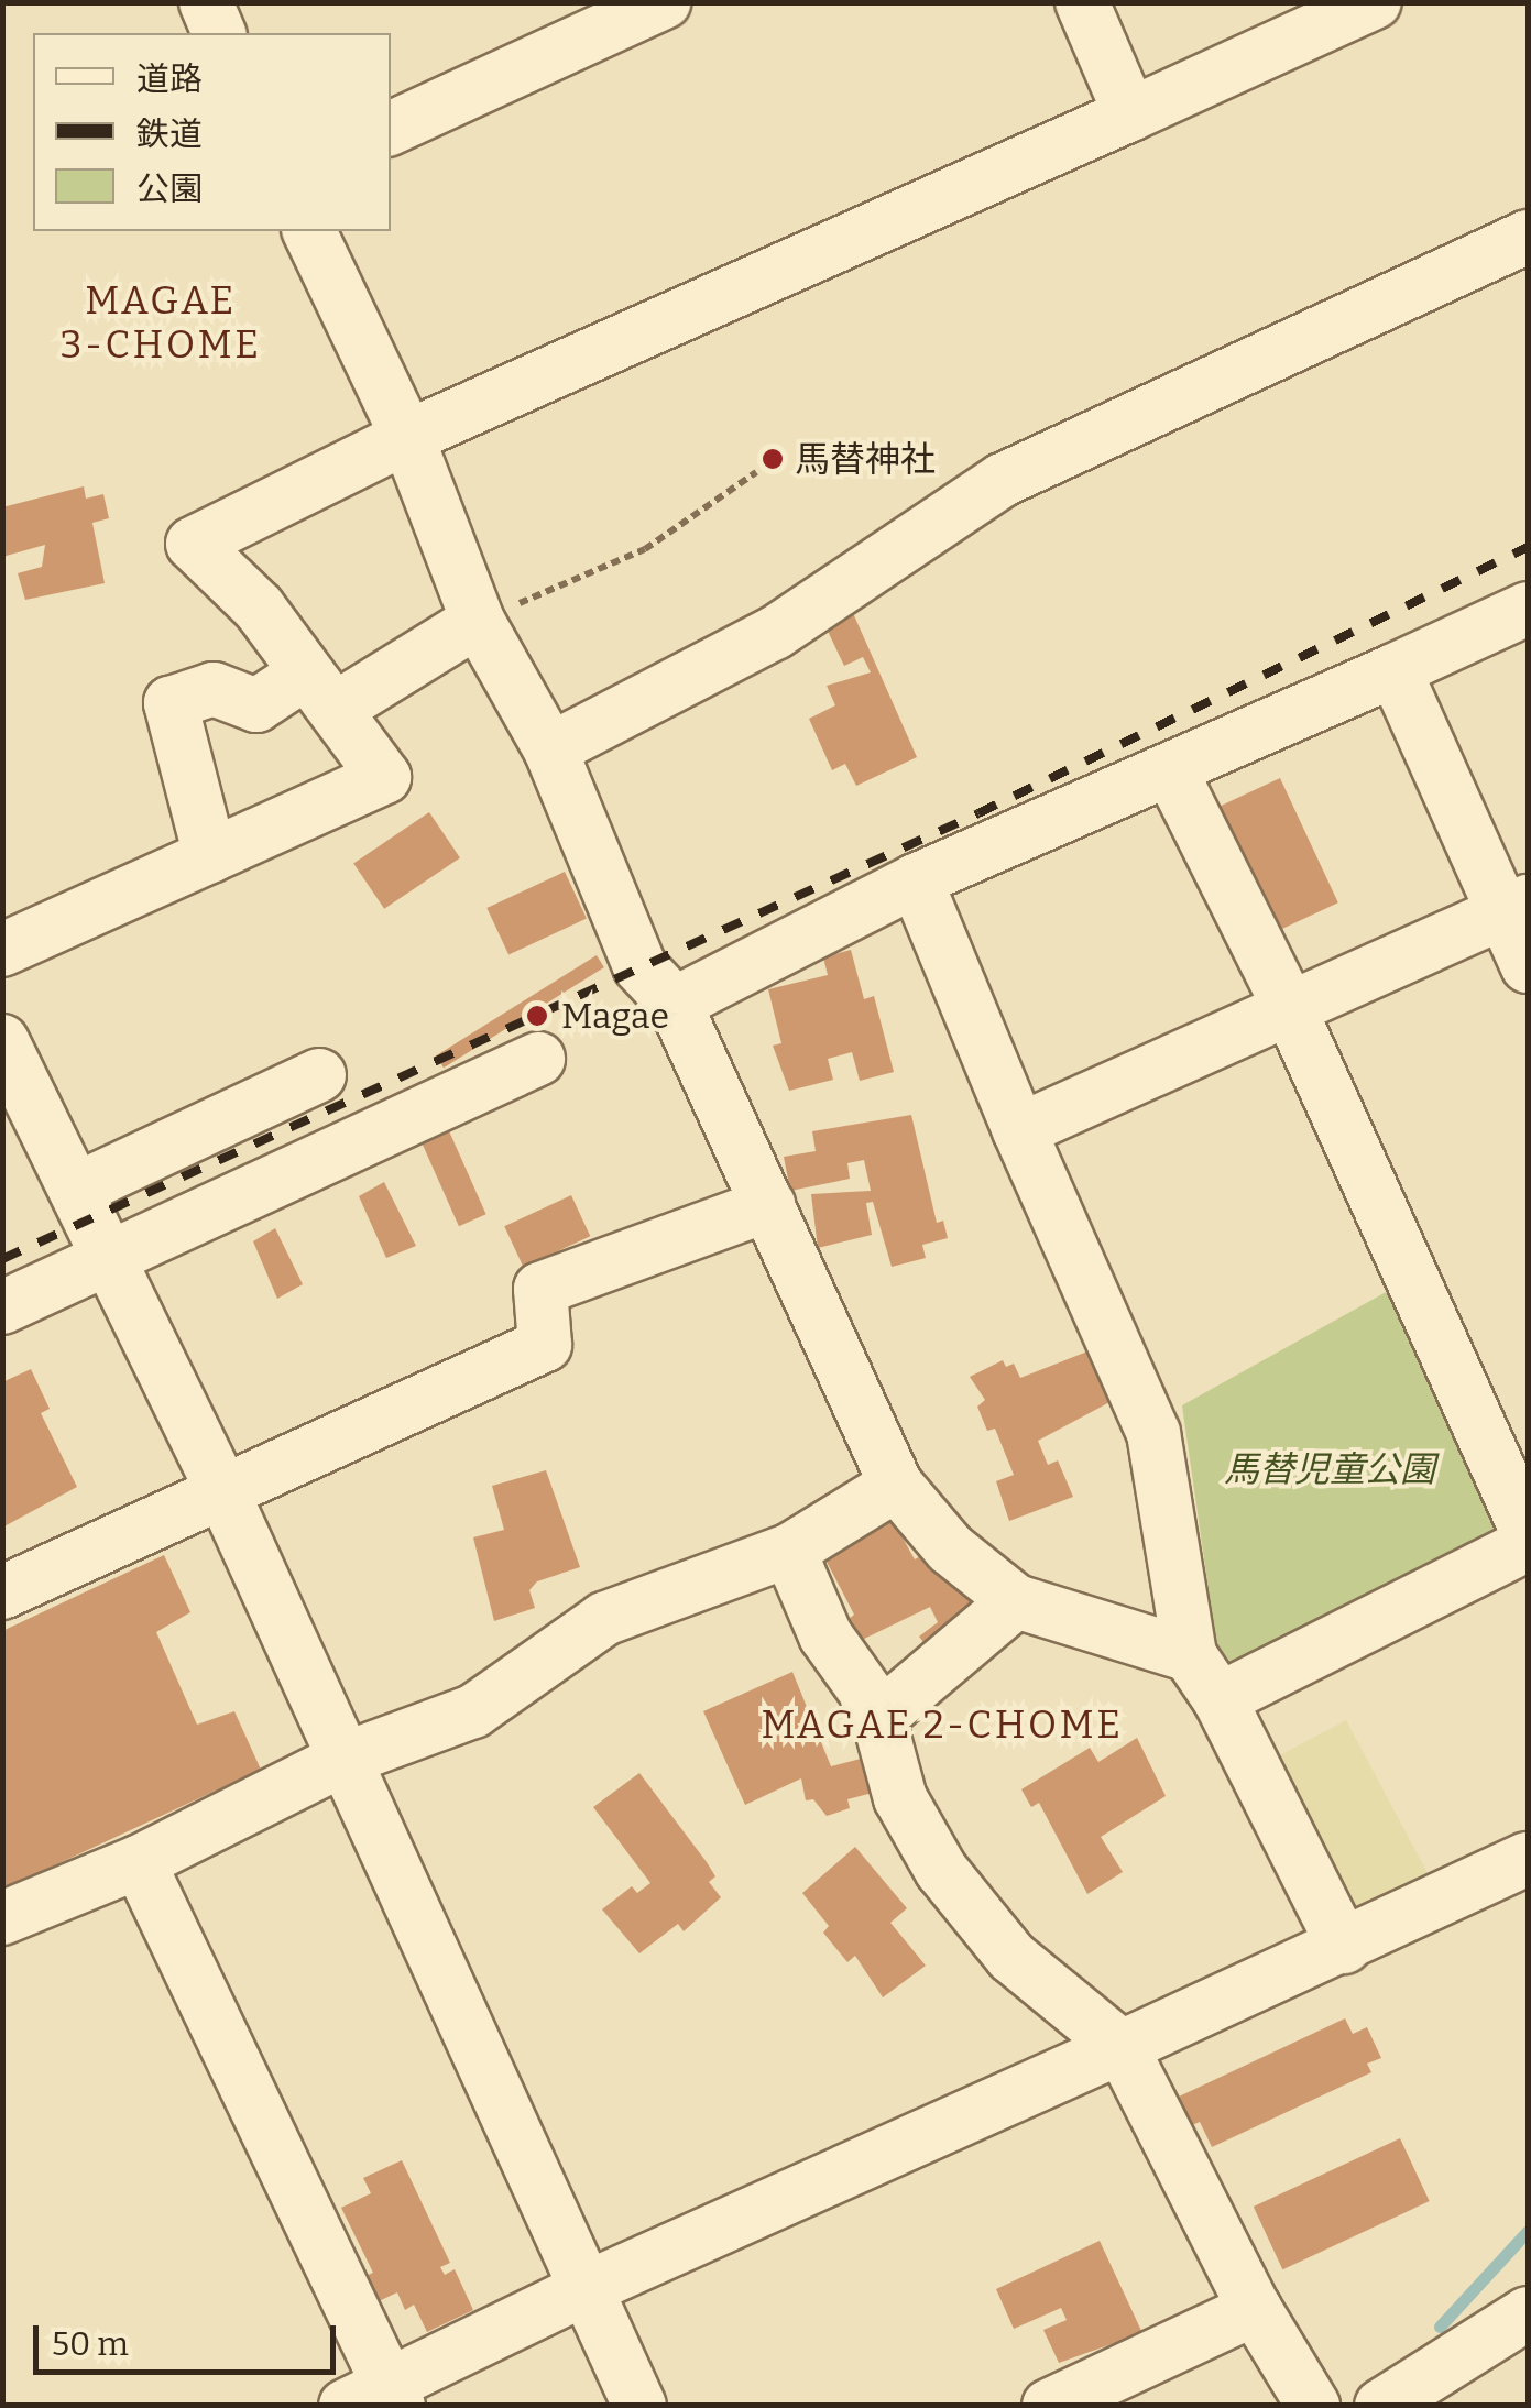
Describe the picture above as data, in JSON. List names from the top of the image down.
{
  "districts": ["MAGAE 3-CHOME", "MAGAE 2-CHOME"],
  "parks": ["馬替児童公園"],
  "places": ["馬替神社", "Magae"],
  "legend": ["道路", "鉄道", "公園"],
  "scale_bar": "50 m"
}
